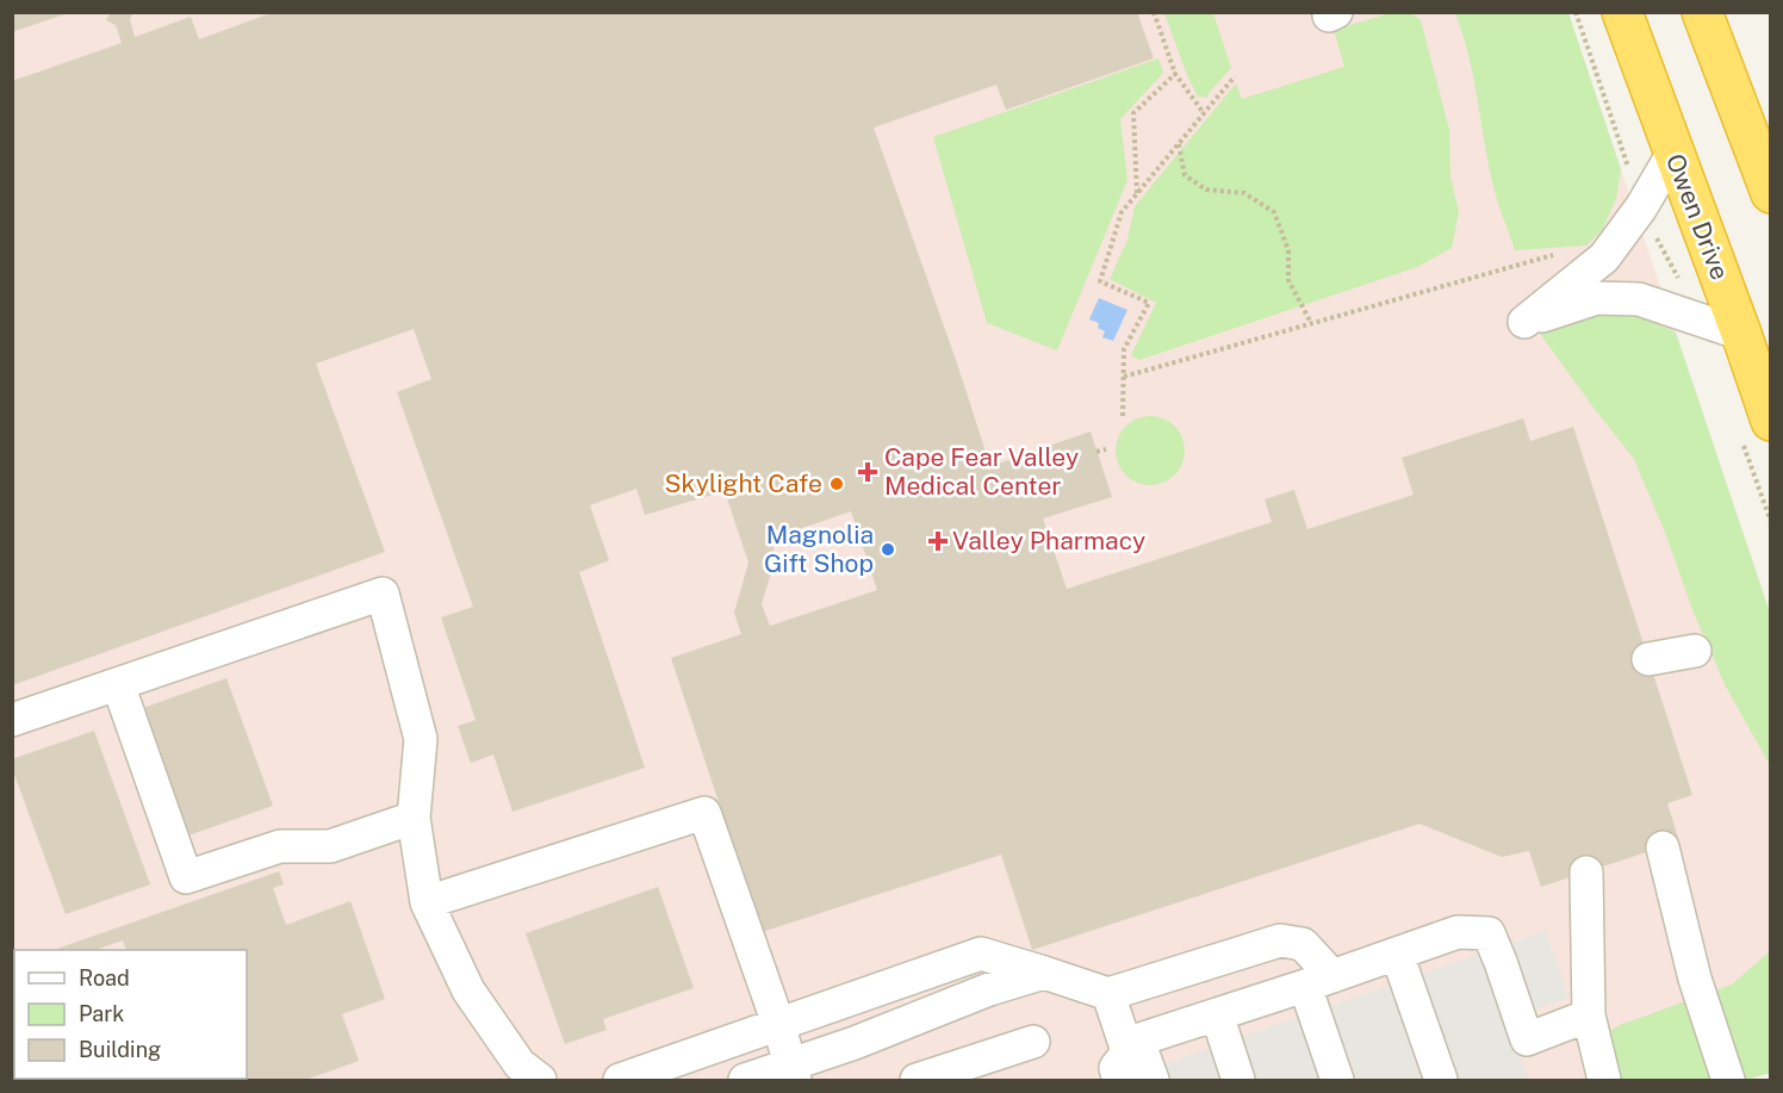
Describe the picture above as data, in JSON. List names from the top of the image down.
{
  "streets": {
    "highway": ["Owen Drive"]
  },
  "places": {
    "health": ["Cape Fear Valley Medical Center", "Valley Pharmacy"],
    "other": ["Skylight Cafe", "Magnolia Gift Shop"]
  },
  "legend": ["Road", "Park", "Building"]
}
